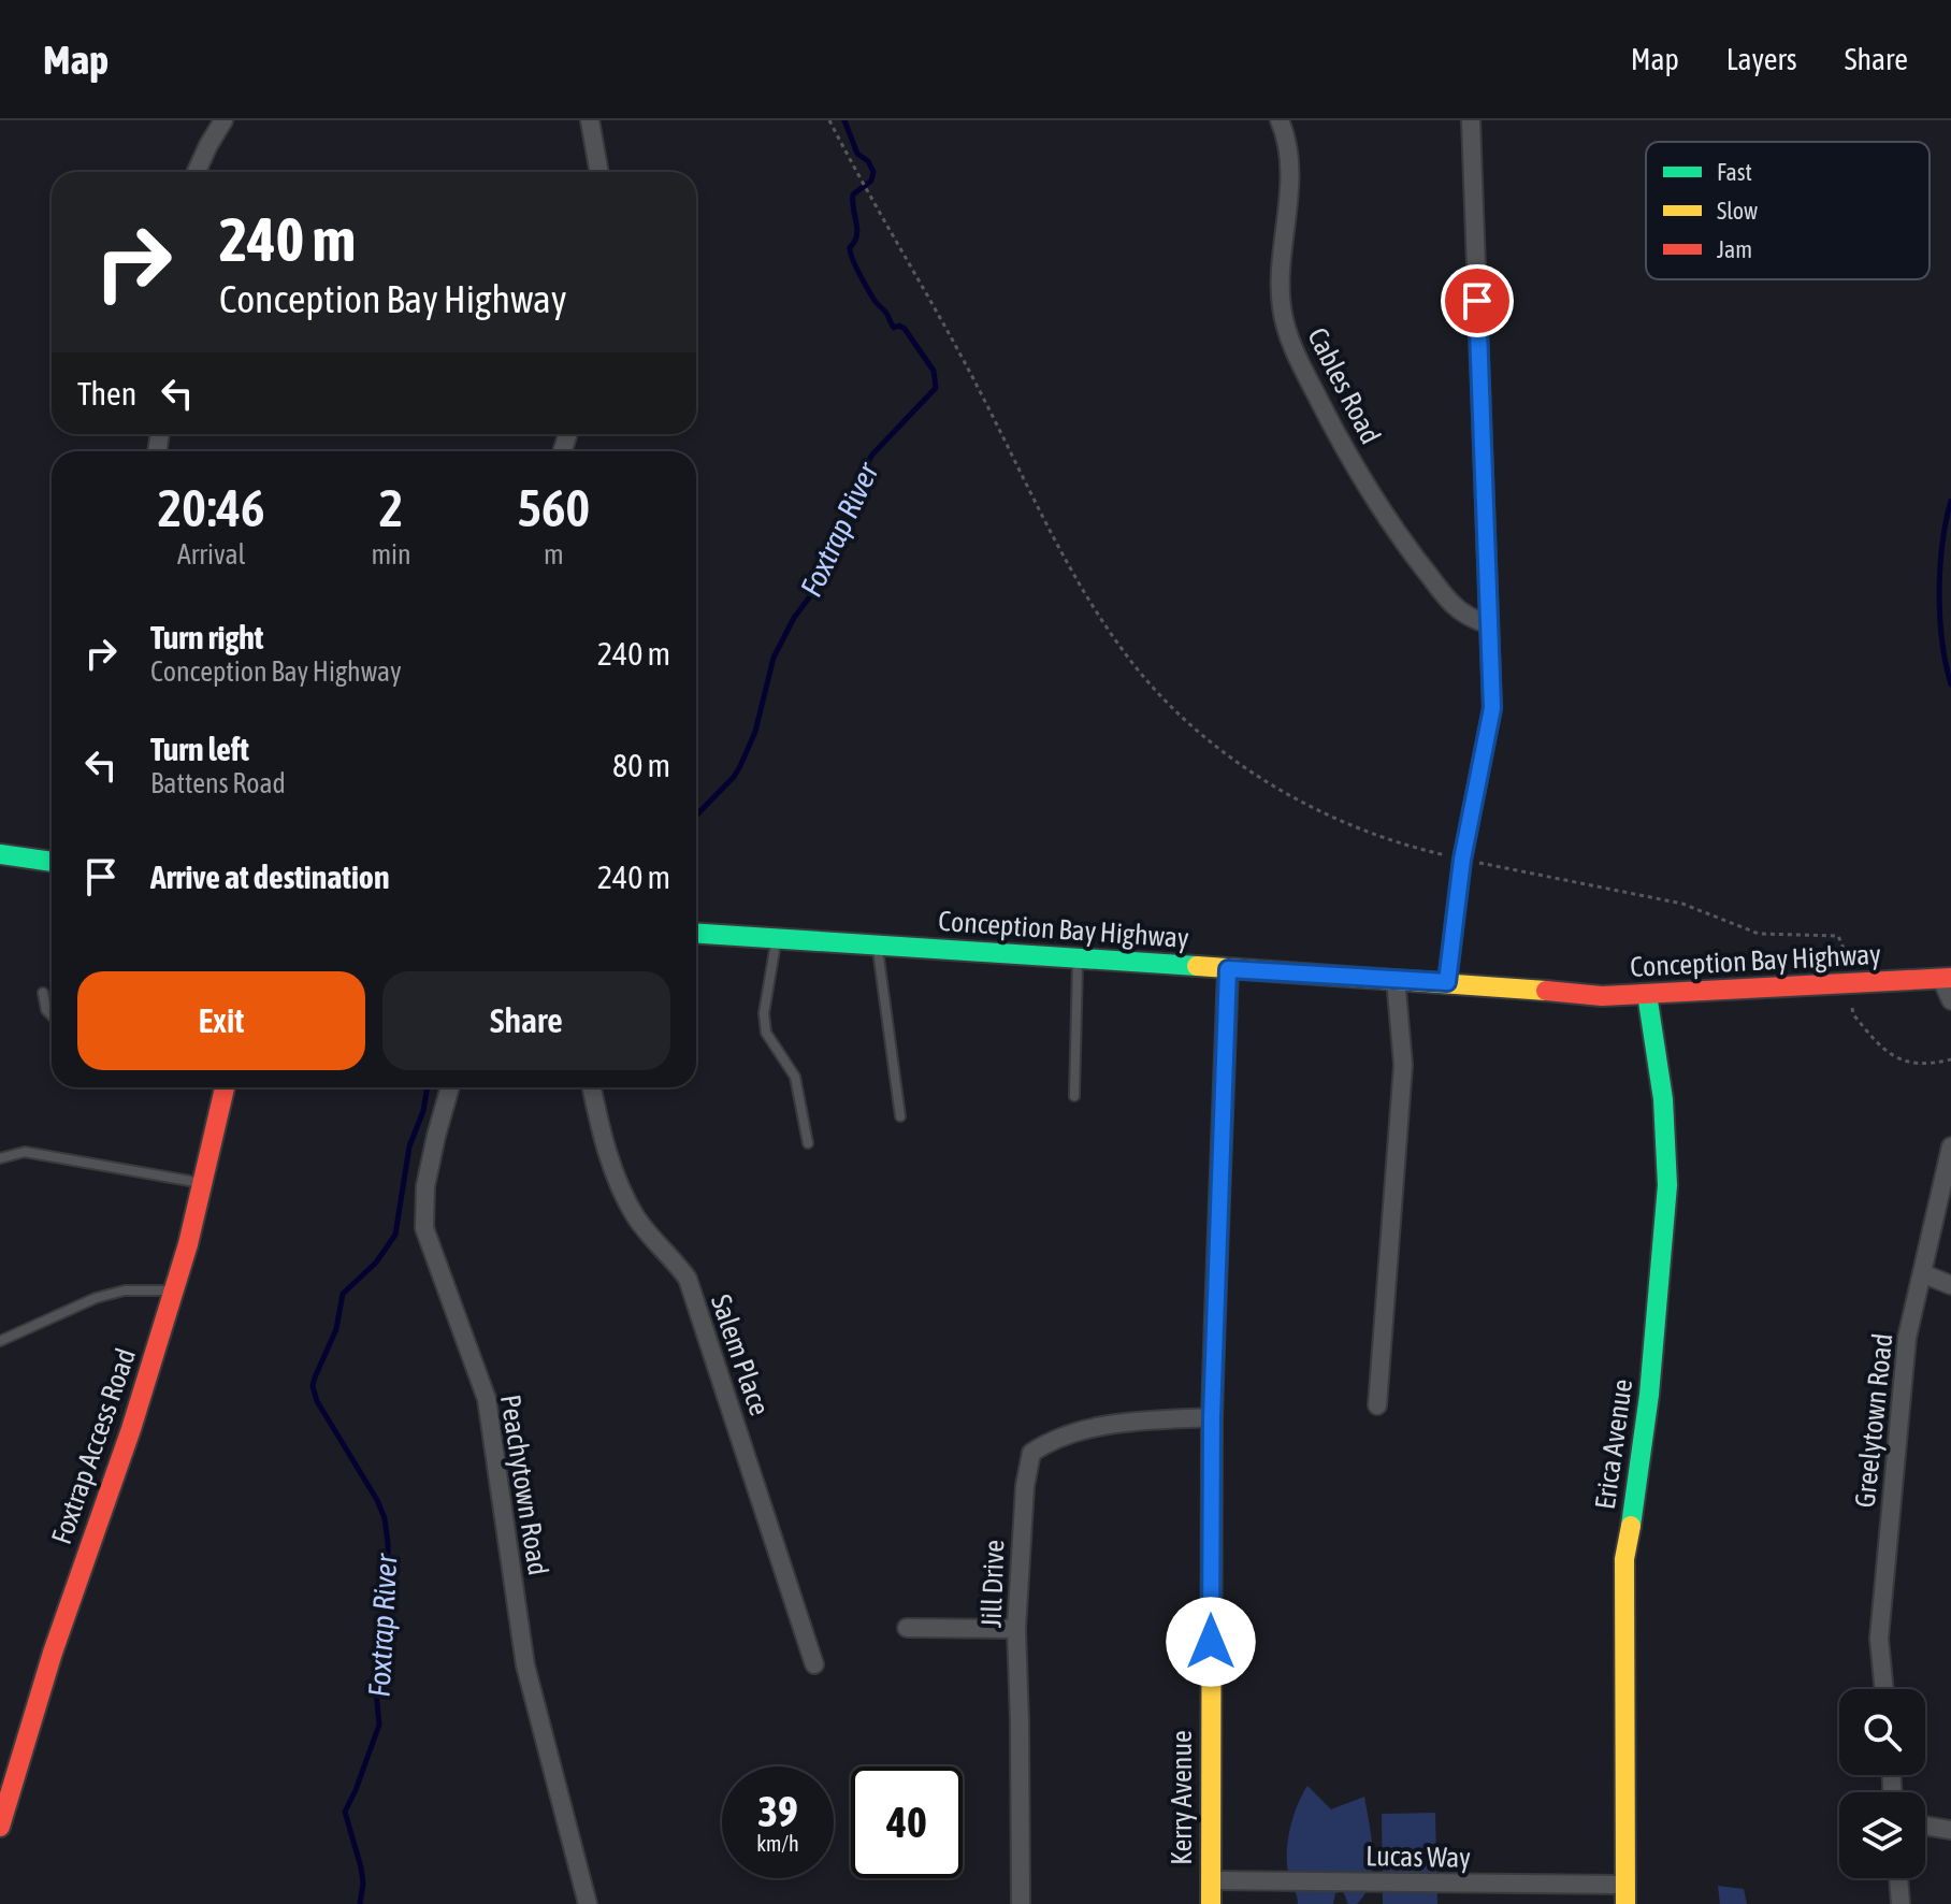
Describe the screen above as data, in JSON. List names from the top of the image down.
{
  "streets": {
    "main road": [
      "Conception Bay Highway",
      "Erica Avenue",
      "Foxtrap Access Road",
      "Kerry Avenue"
    ],
    "street": [
      "Cables Road",
      "Salem Place",
      "Greelytown Road",
      "Peachytown Road",
      "Jill Drive",
      "Lucas Way"
    ]
  },
  "crossings": [
    ["Conception Bay Highway", "Erica Avenue"],
    ["Conception Bay Highway", "Kerry Avenue"],
    ["Erica Avenue", "Lucas Way"],
    ["Jill Drive", "Kerry Avenue"],
    ["Kerry Avenue", "Lucas Way"]
  ],
  "water": ["Foxtrap River"],
  "legend": ["Fast", "Slow", "Jam"],
  "page": {
    "header": "Map",
    "nav": ["Map", "Layers", "Share"],
    "turn": ["240 m", "Conception Bay Highway"],
    "then": "Then",
    "eta": [
      "20:46",
      "Arrival",
      "2",
      "min",
      "560",
      "m"
    ],
    "list": [
      {
        "name": "Turn right",
        "note": "Conception Bay Highway",
        "value": "240 m"
      },
      {
        "name": "Turn left",
        "note": "Battens Road",
        "value": "80 m"
      },
      {
        "name": "Arrive at destination",
        "value": "240 m"
      }
    ],
    "buttons": ["Exit", "Share"],
    "speed": "39 km/h",
    "limit": "40"
  }
}
